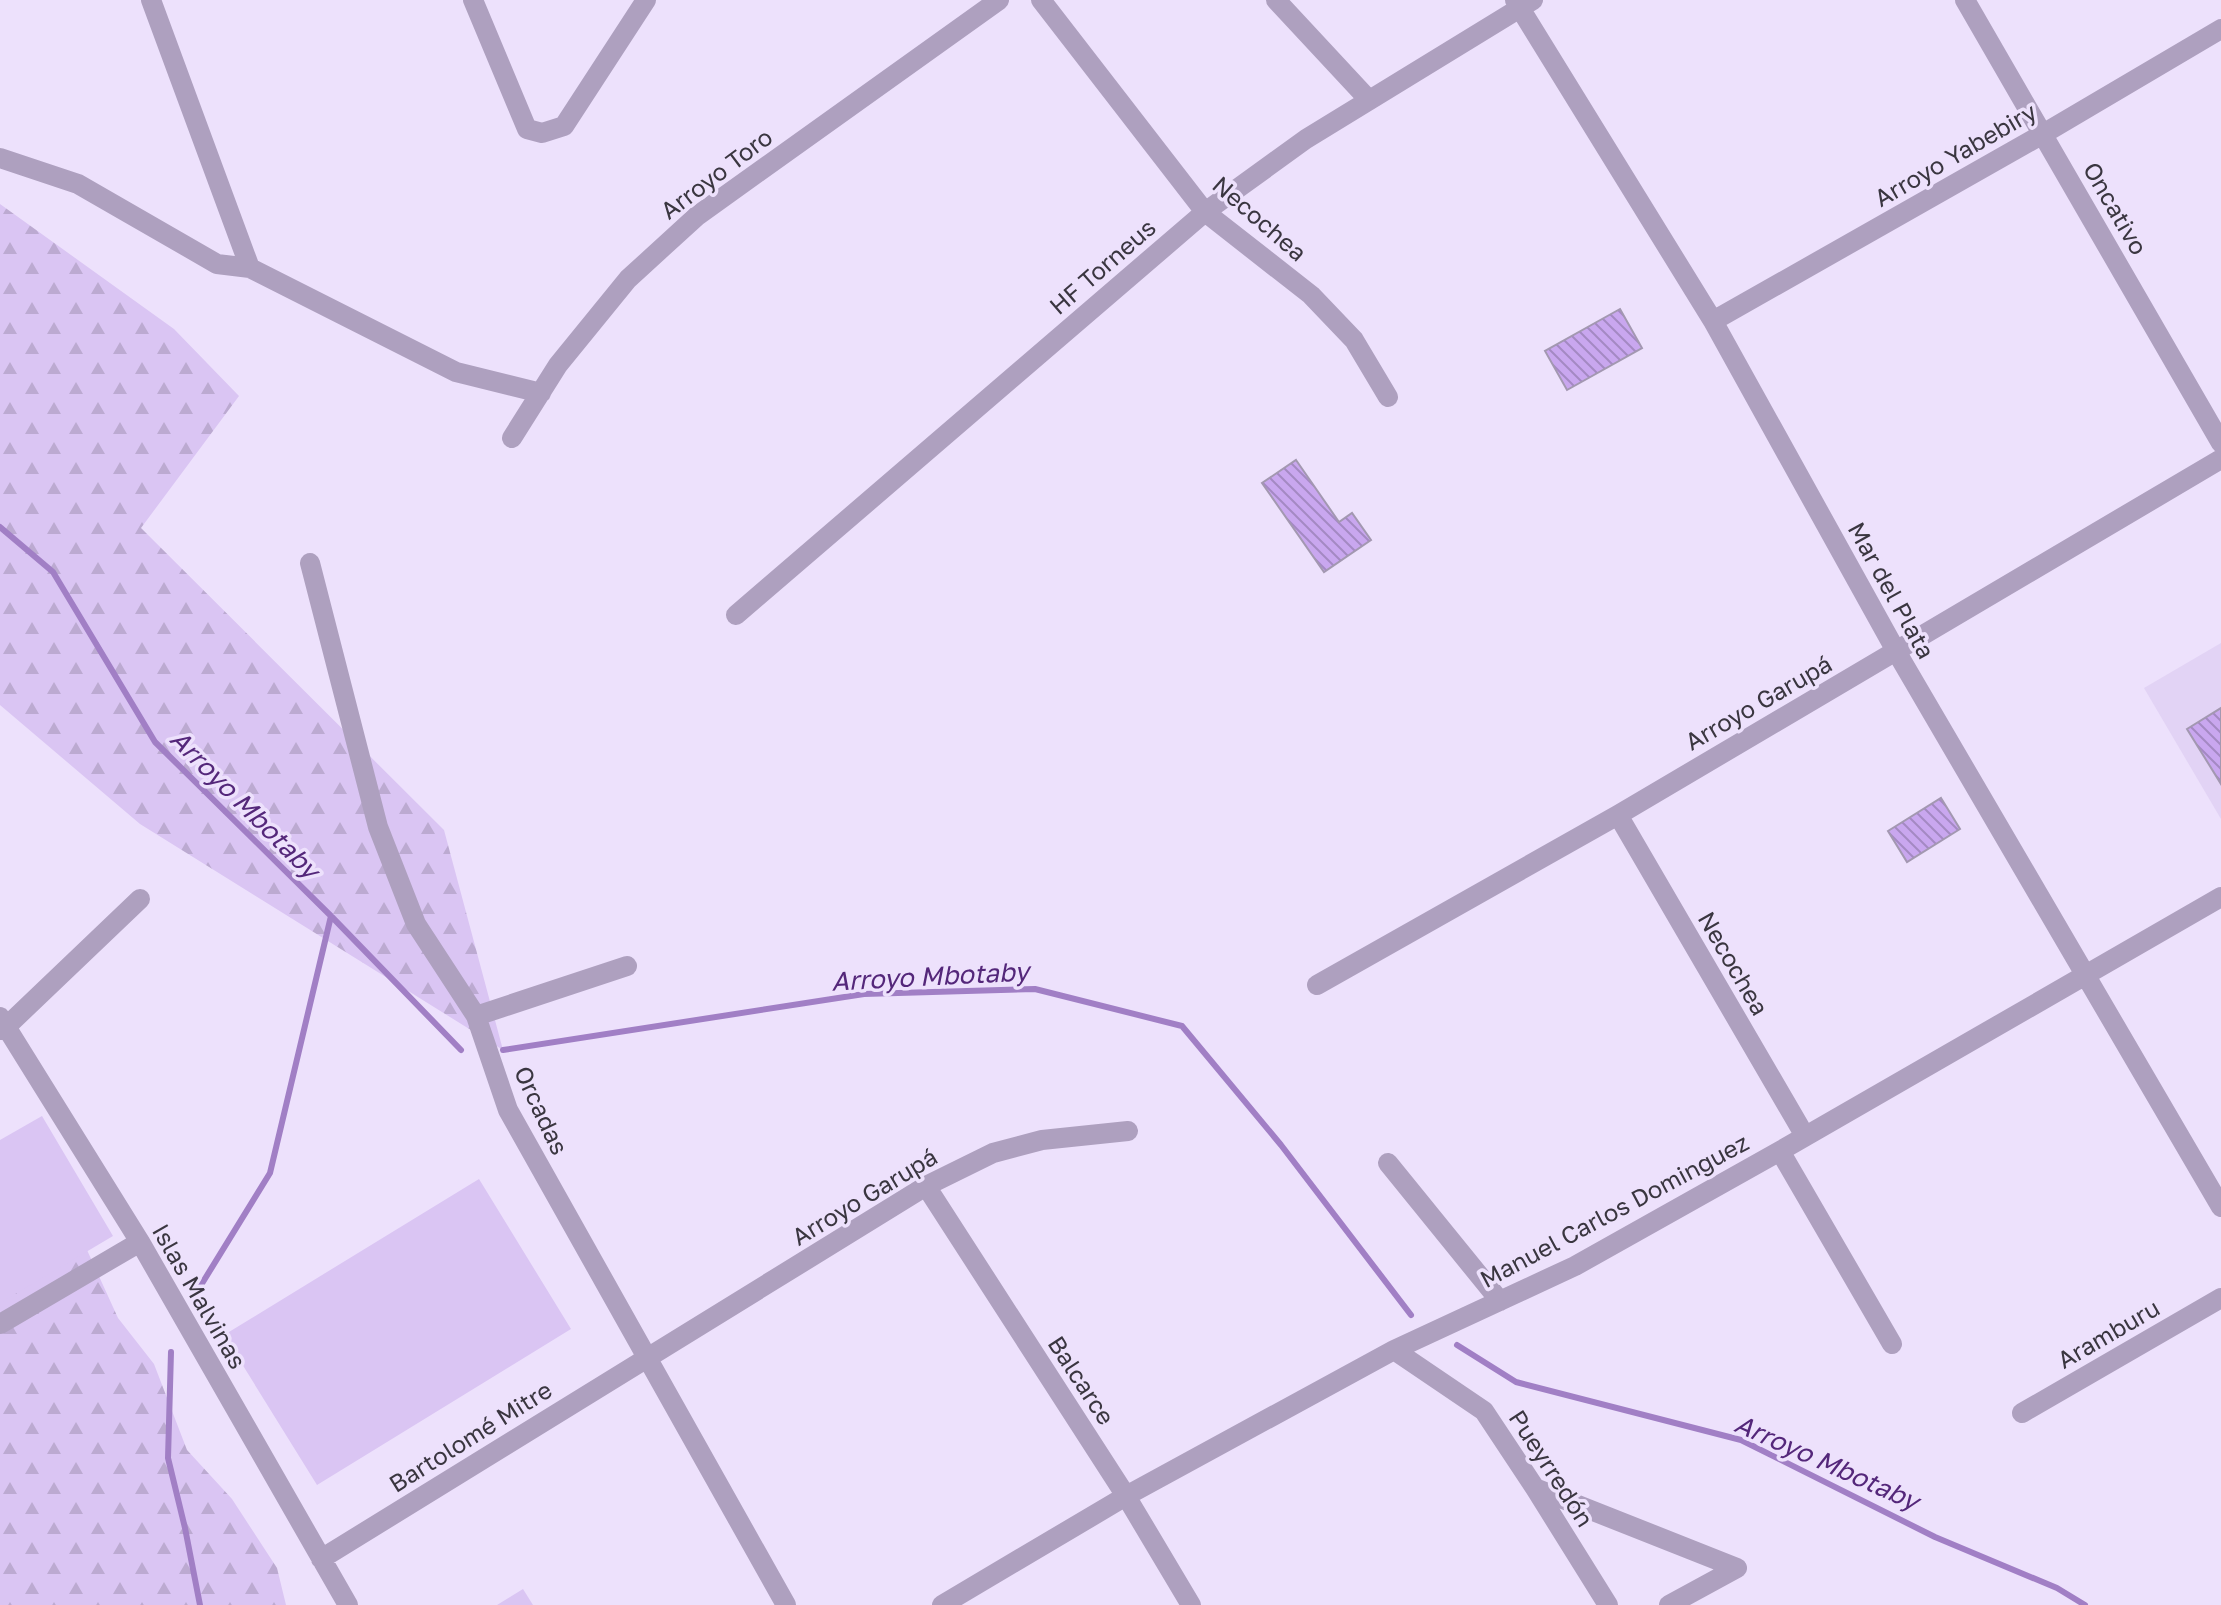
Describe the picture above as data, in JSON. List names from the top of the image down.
{
  "streets": {
    "street": [
      "Arroyo Yabebiry",
      "Arroyo Toro",
      "Oncativo",
      "Necochea",
      "HF Torneus",
      "Mar del Plata",
      "Arroyo Garupá",
      "Orcadas",
      "Manuel Carlos Dominguez",
      "Islas Malvinas",
      "Aramburu",
      "Balcarce",
      "Bartolomé Mitre",
      "Pueyrredón"
    ]
  },
  "crossings": [
    ["Arroyo Yabebiry", "Oncativo"],
    ["Arroyo Yabebiry", "Mar del Plata"],
    ["Necochea", "HF Torneus"],
    ["Necochea", "Arroyo Garupá"],
    ["Necochea", "Manuel Carlos Dominguez"],
    ["HF Torneus", "Mar del Plata"],
    ["Mar del Plata", "Arroyo Garupá"],
    ["Mar del Plata", "Manuel Carlos Dominguez"],
    ["Arroyo Garupá", "Orcadas"],
    ["Arroyo Garupá", "Balcarce"],
    ["Arroyo Garupá", "Bartolomé Mitre"],
    ["Orcadas", "Bartolomé Mitre"],
    ["Manuel Carlos Dominguez", "Balcarce"],
    ["Manuel Carlos Dominguez", "Pueyrredón"],
    ["Islas Malvinas", "Bartolomé Mitre"]
  ],
  "water": ["Arroyo Mbotaby"]
}
